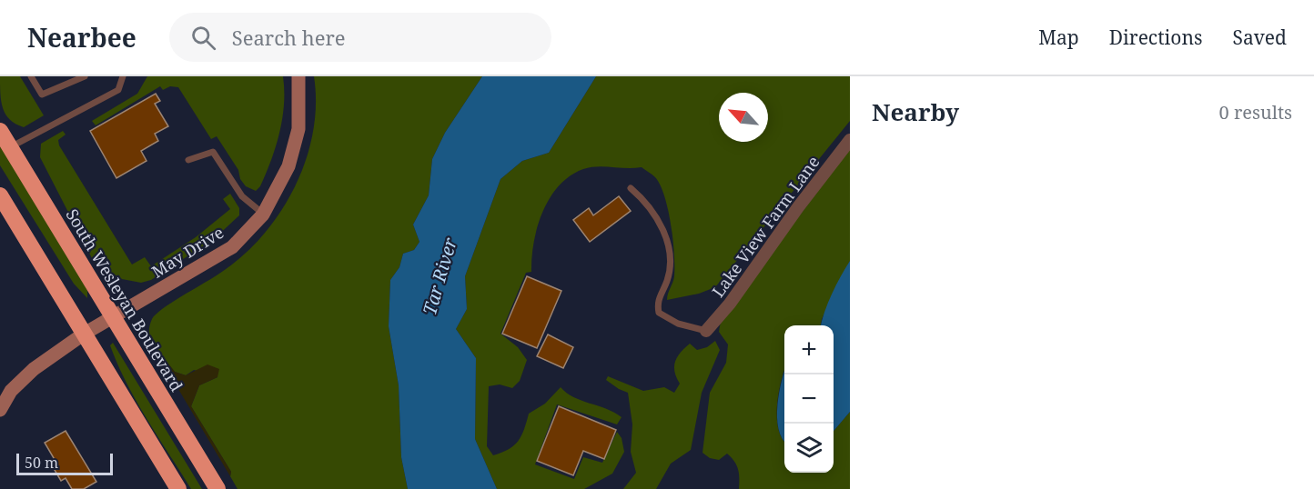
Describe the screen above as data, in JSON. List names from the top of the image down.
{
  "streets": {
    "highway": ["South Wesleyan Boulevard"],
    "main road": ["May Drive"],
    "street": ["Lake View Farm Lane"]
  },
  "crossings": [
    ["May Drive", "South Wesleyan Boulevard"]
  ],
  "water": ["Tar River"],
  "scale_bar": "50 m",
  "north": "top left",
  "page": {
    "header": "Nearbee",
    "search": "Search here",
    "nav": ["Map", "Directions", "Saved"],
    "heading": ["Nearby", "0 results"],
    "map_buttons": ["+", "−"],
    "scale": "50 m"
  }
}
